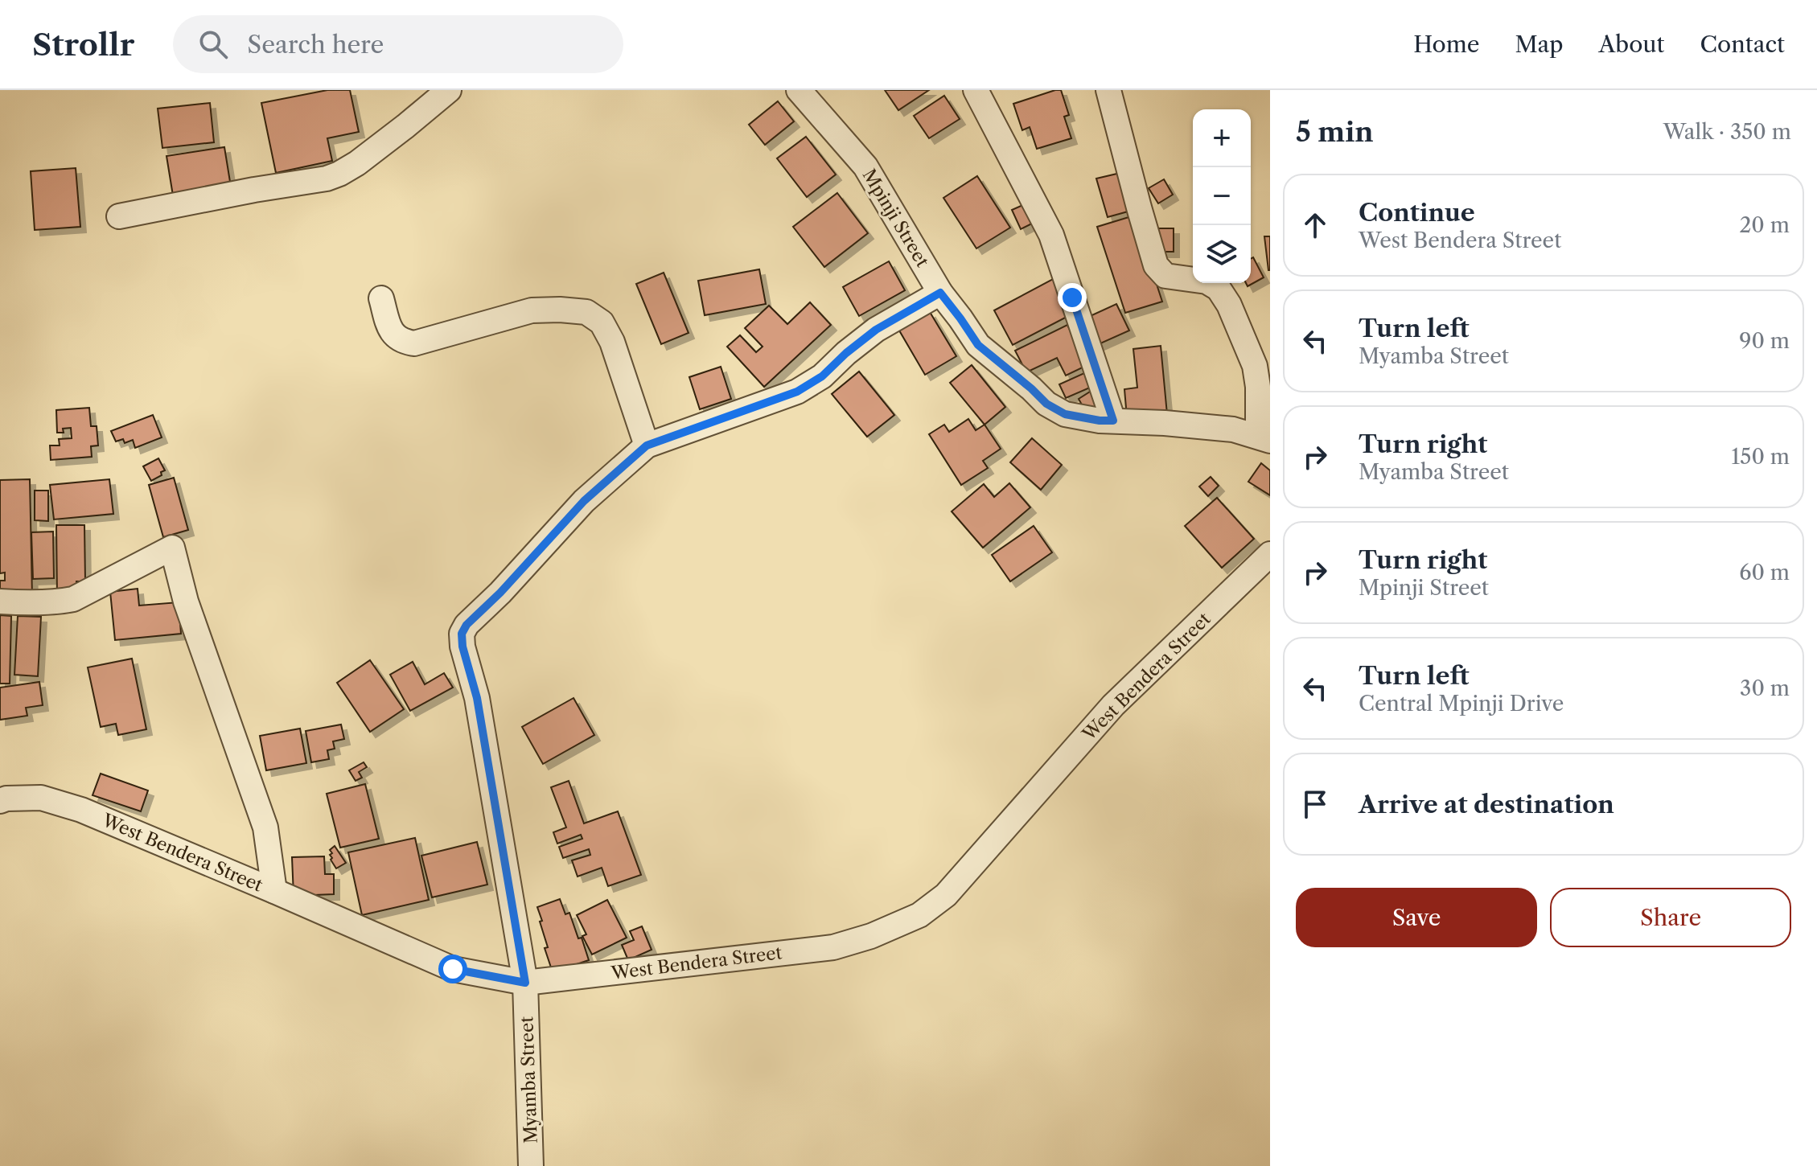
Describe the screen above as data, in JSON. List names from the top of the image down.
{
  "streets": {
    "street": ["Mpinji Street", "West Bendera Street", "Myamba Street"]
  },
  "crossings": [
    ["Mpinji Street", "Myamba Street"],
    ["West Bendera Street", "Myamba Street"]
  ],
  "page": {
    "header": "Strollr",
    "search": "Search here",
    "nav": [
      "Home",
      "Map",
      "About",
      "Contact"
    ],
    "heading": ["5 min", "Walk · 350 m"],
    "map_buttons": ["+", "−"],
    "list": [
      ["Continue", "West Bendera Street", "20 m"],
      ["Turn left", "Myamba Street", "90 m"],
      ["Turn right", "Myamba Street", "150 m"],
      ["Turn right", "Mpinji Street", "60 m"],
      ["Turn left", "Central Mpinji Drive", "30 m"],
      "Arrive at destination"
    ],
    "buttons": ["Save", "Share"]
  }
}
